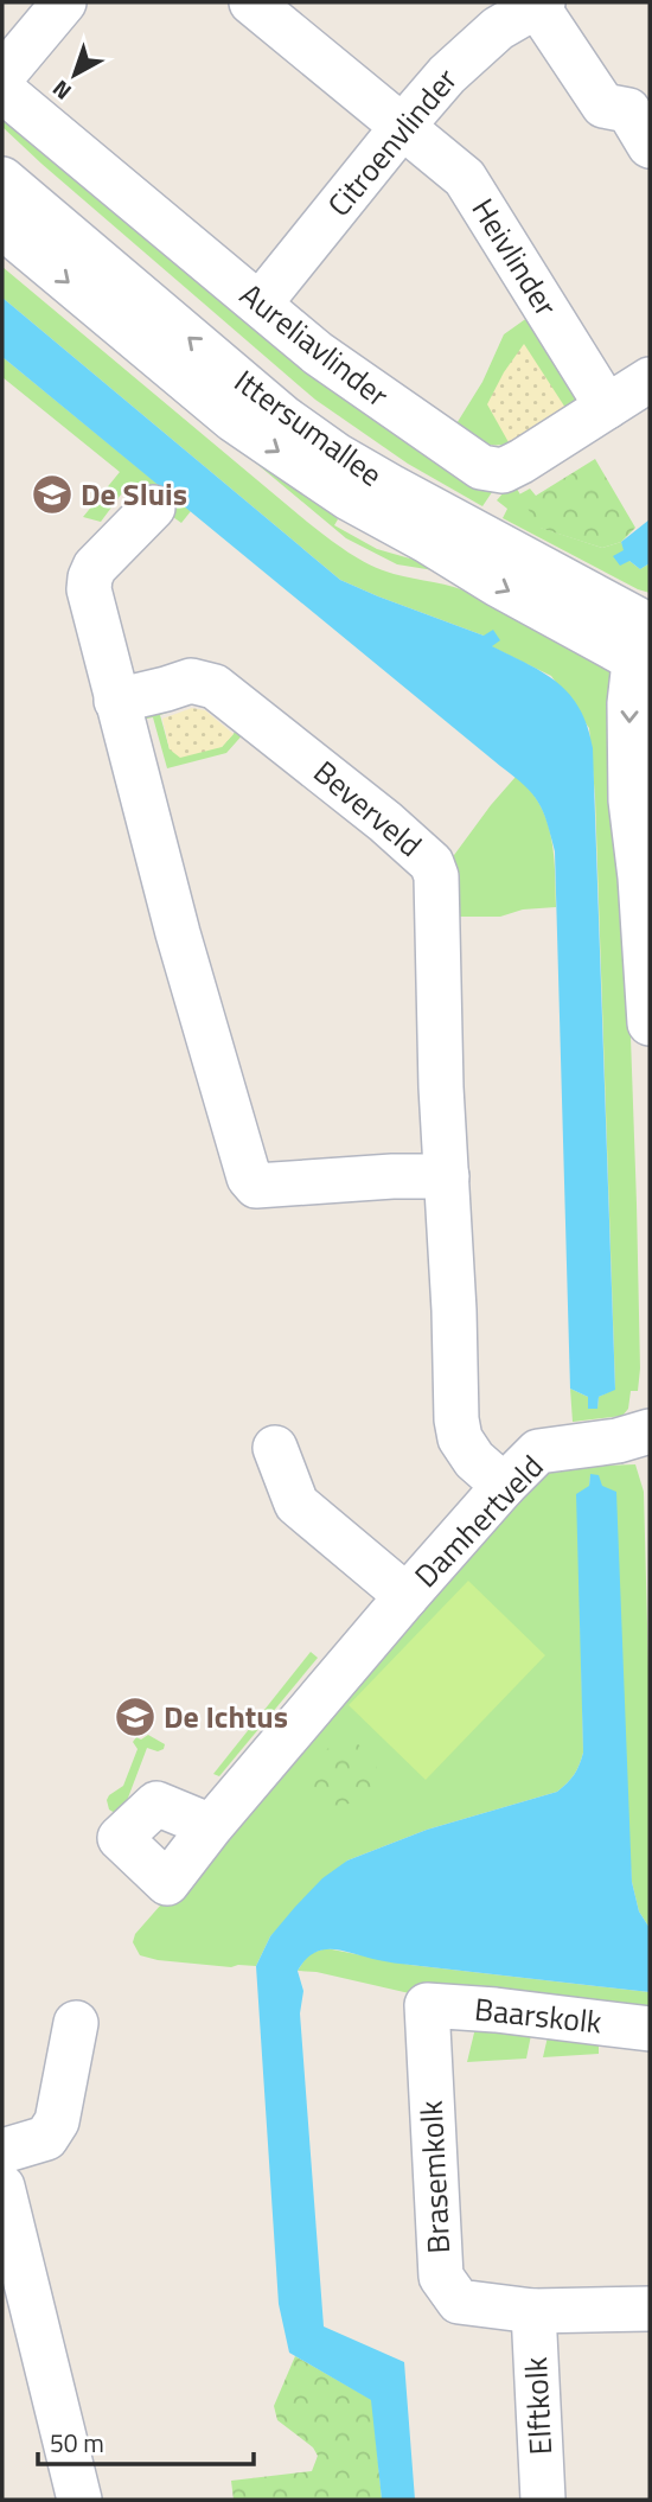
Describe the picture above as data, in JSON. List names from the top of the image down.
{
  "streets": {
    "street": [
      "Citroenvlinder",
      "Heivlinder",
      "Aureliavlinder",
      "Ittersumallee",
      "Beverveld",
      "Damhertveld",
      "Baarskolk",
      "Brasemkolk",
      "Elftkolk"
    ]
  },
  "crossings": [
    ["Citroenvlinder", "Heivlinder"],
    ["Citroenvlinder", "Aureliavlinder"],
    ["Heivlinder", "Aureliavlinder"],
    ["Beverveld", "Damhertveld"],
    ["Baarskolk", "Brasemkolk"],
    ["Brasemkolk", "Elftkolk"]
  ],
  "places": {
    "school or university": ["De Sluis", "De Ichtus"]
  },
  "scale_bar": "50 m",
  "north": "bottom left"
}
